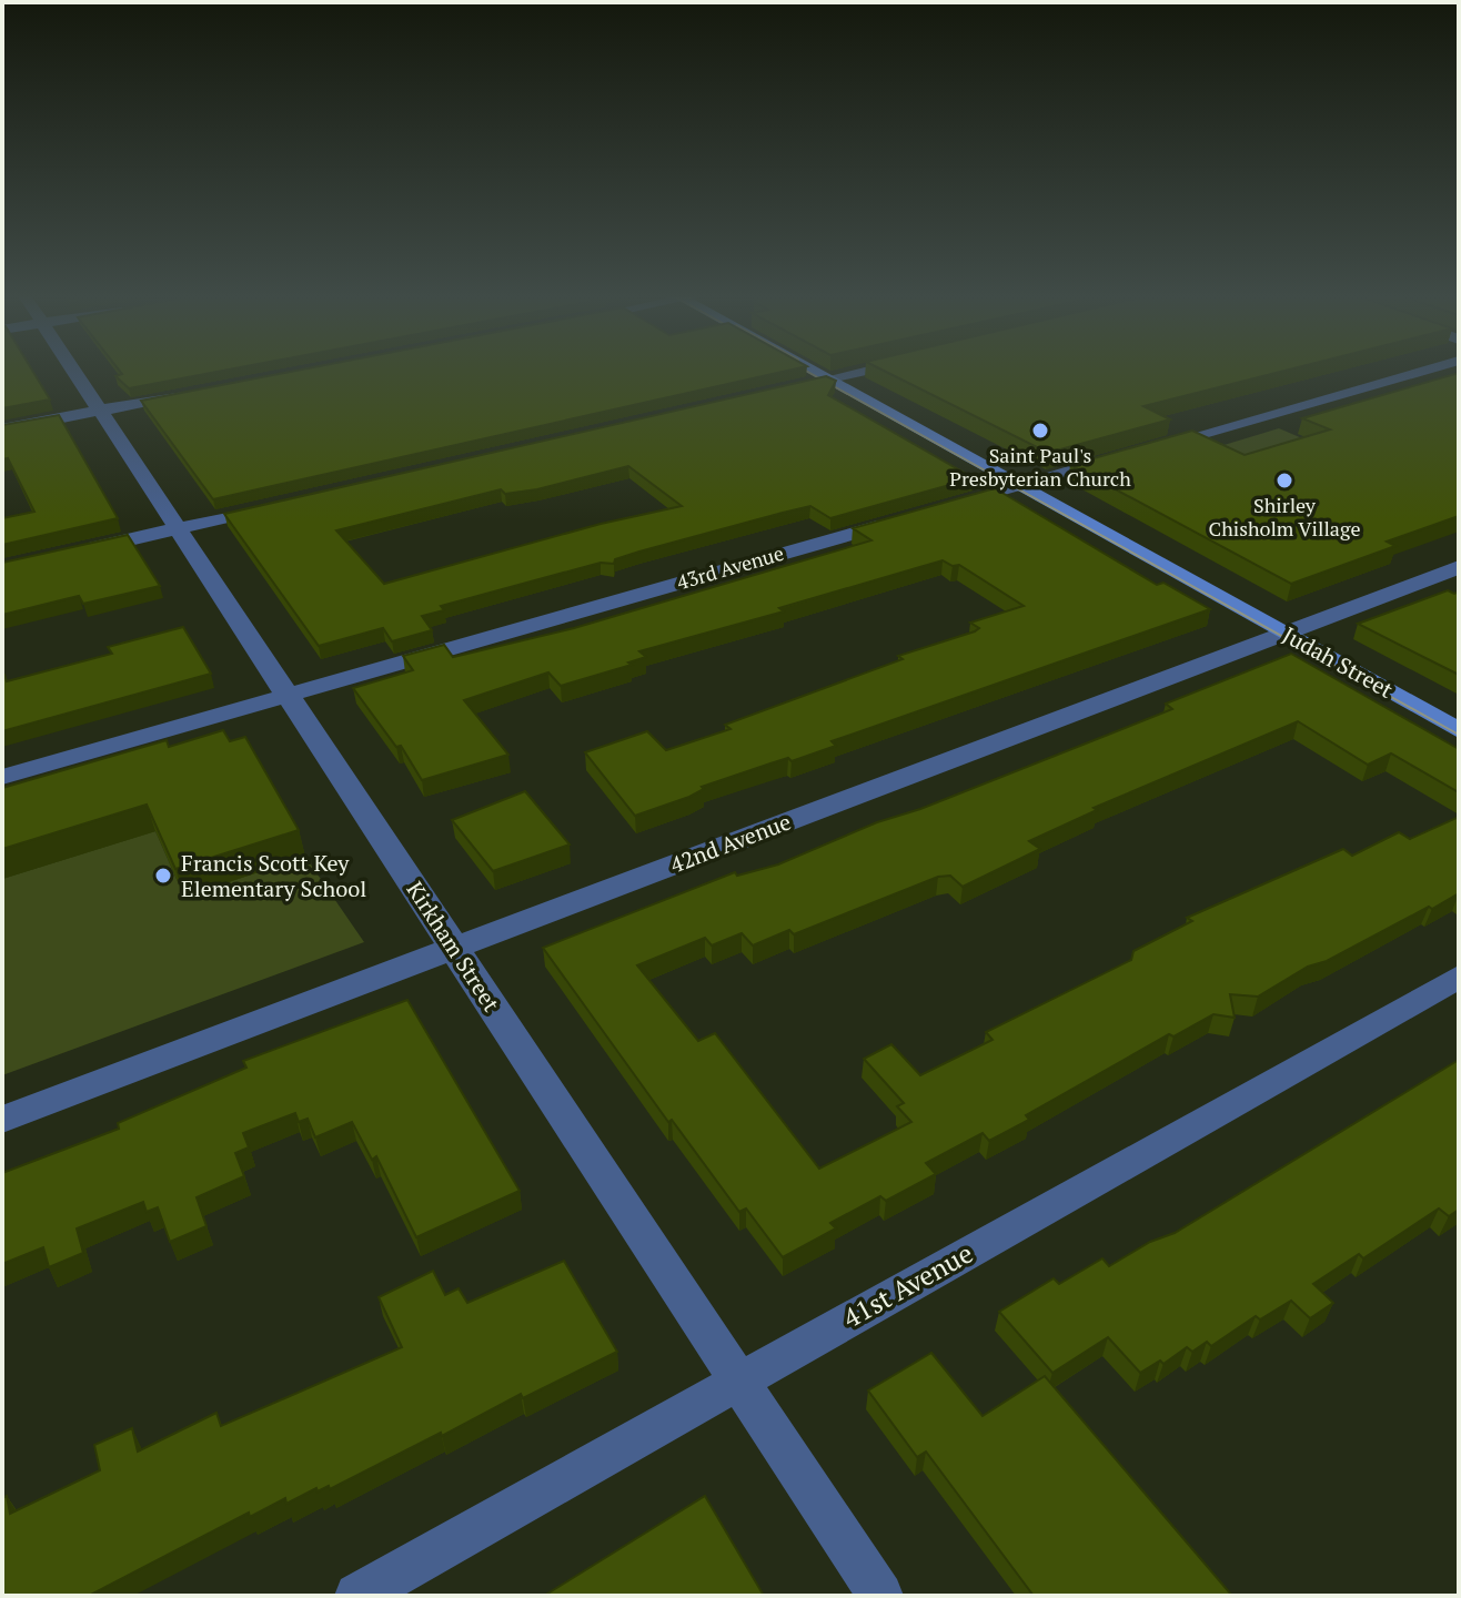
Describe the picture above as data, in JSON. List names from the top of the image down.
{
  "streets": {
    "street": [
      "43rd Avenue",
      "Judah Street",
      "42nd Avenue",
      "Kirkham Street",
      "41st Avenue"
    ]
  },
  "crossings": [
    ["43rd Avenue", "Kirkham Street"],
    ["Judah Street", "42nd Avenue"],
    ["42nd Avenue", "Kirkham Street"],
    ["Kirkham Street", "41st Avenue"]
  ],
  "places": ["Saint Paul's Presbyterian Church", "Shirley Chisholm Village", "Francis Scott Key Elementary School"]
}
